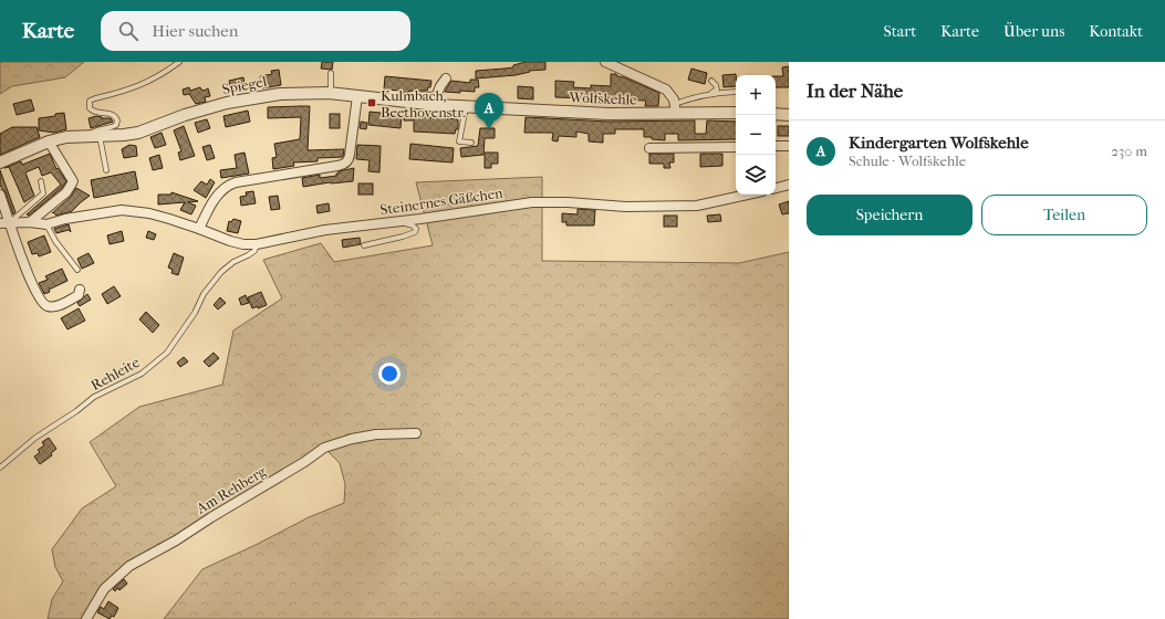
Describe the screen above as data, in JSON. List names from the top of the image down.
{
  "streets": {
    "street": [
      "Spiegel",
      "Wolfskehle",
      "Steinernes Gäßchen",
      "Am Rehberg"
    ],
    "lane": ["Rehleite"]
  },
  "crossings": [
    ["Spiegel", "Wolfskehle"],
    ["Steinernes Gäßchen", "Rehleite"]
  ],
  "places": {
    "transit": ["Kulmbach, Beethovenstr."]
  },
  "page": {
    "header": "Karte",
    "search": "Hier suchen",
    "nav": [
      "Start",
      "Karte",
      "Über uns",
      "Kontakt"
    ],
    "heading": "In der Nähe",
    "map_buttons": ["+", "−"],
    "pins": "A",
    "list": [
      {
        "mark": "A",
        "name": "Kindergarten Wolfskehle",
        "note": "Schule · Wolfskehle",
        "value": "230 m"
      }
    ],
    "buttons": ["Speichern", "Teilen"]
  }
}
